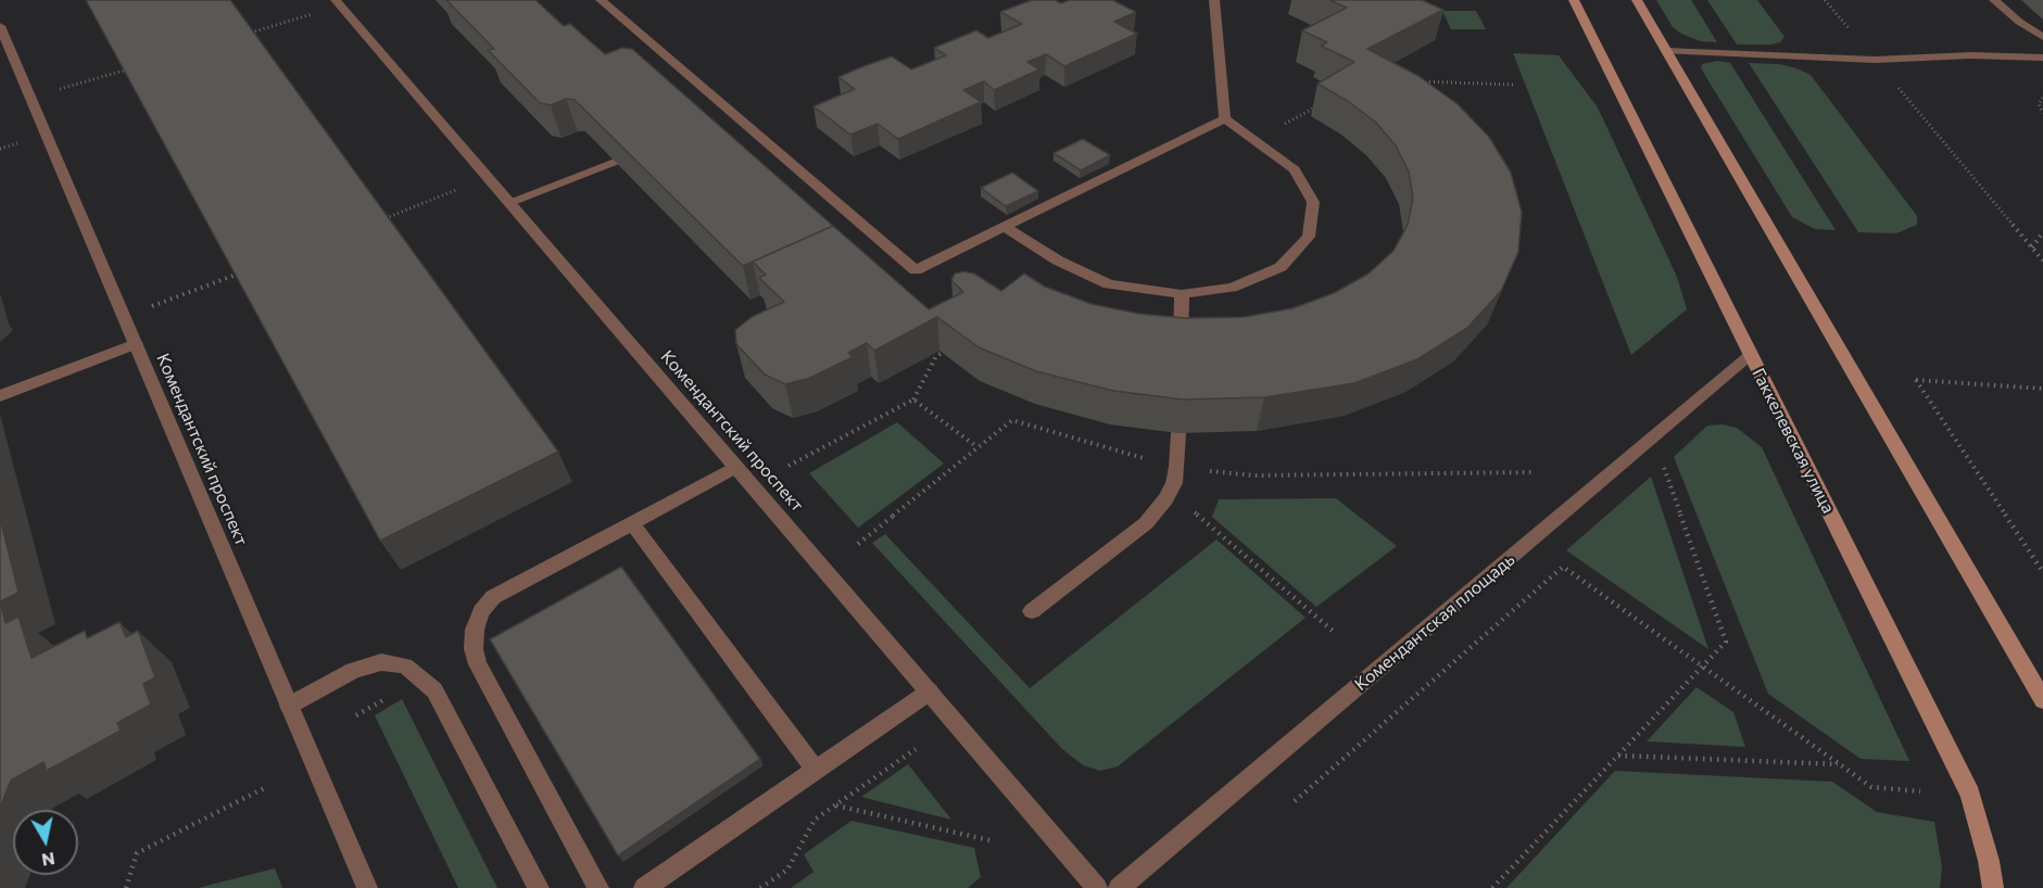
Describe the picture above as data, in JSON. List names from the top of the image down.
{
  "streets": {
    "main road": ["Гаккелевская улица"],
    "street": ["Комендантский проспект", "Комендантская площадь"]
  },
  "crossings": [
    ["Гаккелевская улица", "Комендантская площадь"]
  ],
  "north": "bottom"
}
